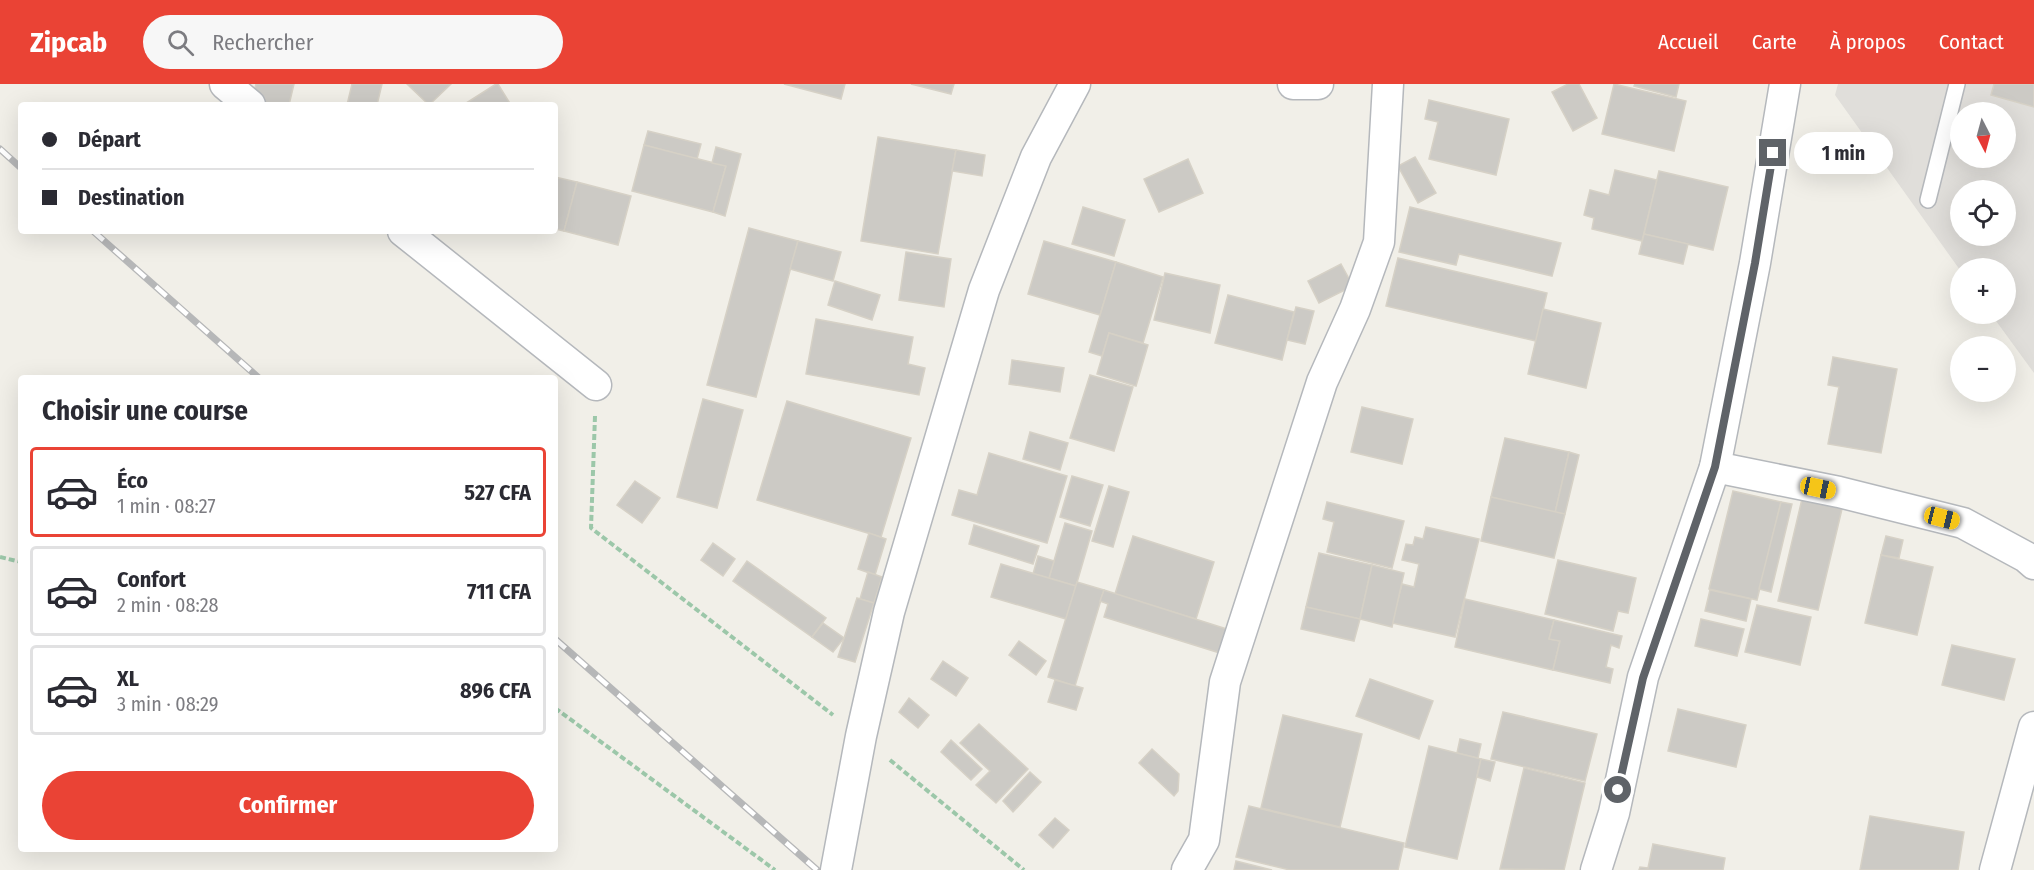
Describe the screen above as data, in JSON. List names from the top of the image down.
{
  "north": "bottom",
  "page": {
    "header": "Zipcab",
    "search": "Rechercher",
    "nav": [
      "Accueil",
      "Carte",
      "À propos",
      "Contact"
    ],
    "map_buttons": ["+", "−"],
    "banner": ["Départ", "Destination"],
    "bubble": "1 min",
    "heading": "Choisir une course",
    "list": [
      {
        "name": "Éco",
        "note": "1 min · 08:27",
        "value": "527 CFA"
      },
      {
        "name": "Confort",
        "note": "2 min · 08:28",
        "value": "711 CFA"
      },
      {
        "name": "XL",
        "note": "3 min · 08:29",
        "value": "896 CFA"
      }
    ],
    "buttons": "Confirmer"
  }
}
